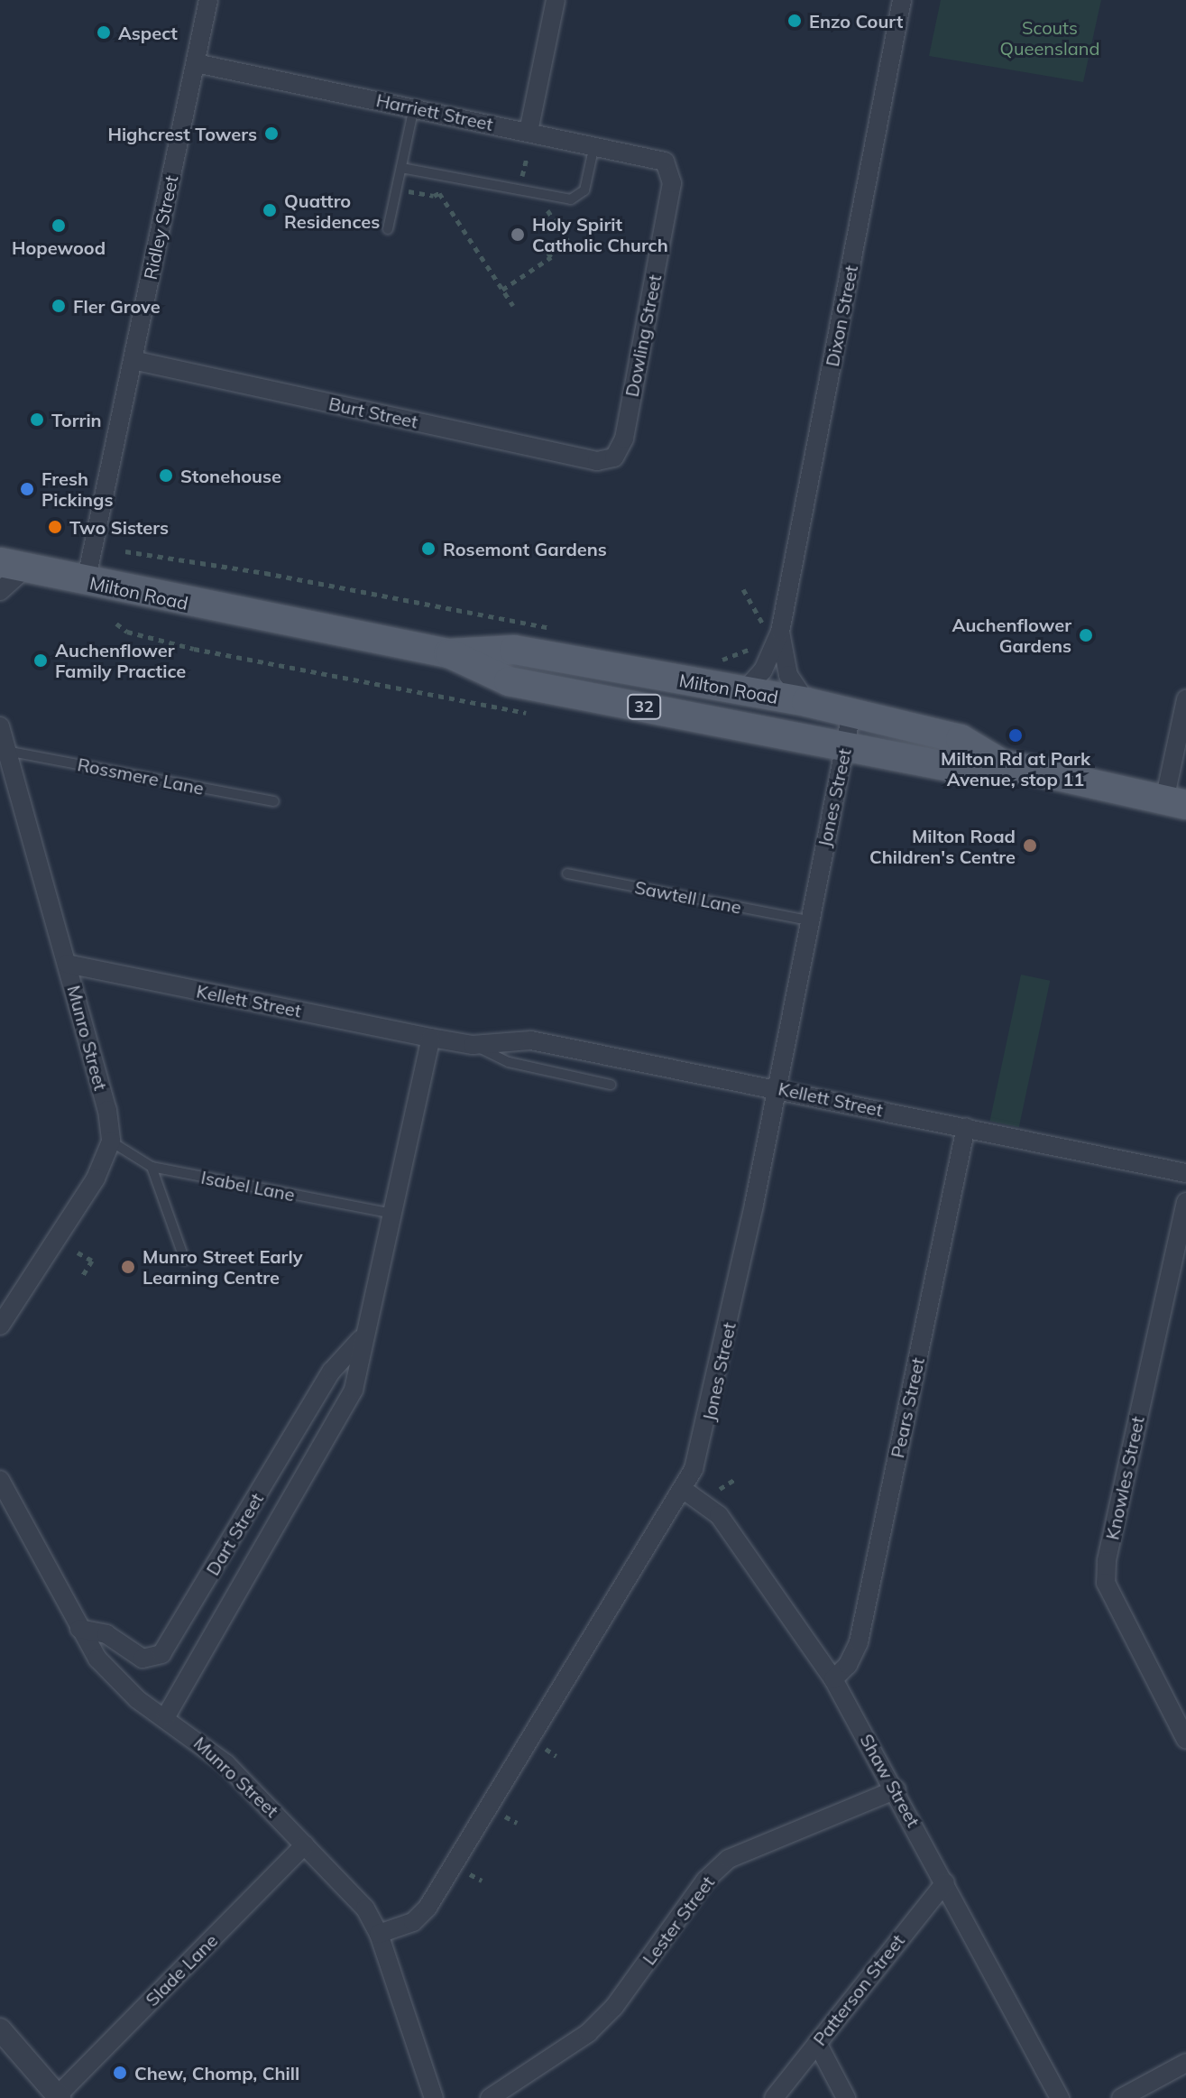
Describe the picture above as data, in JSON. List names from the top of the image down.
{
  "streets": {
    "main road": ["Milton Road", "32"],
    "street": [
      "Harriett Street",
      "Ridley Street",
      "Dixon Street",
      "Dowling Street",
      "Burt Street",
      "Jones Street",
      "Kellett Street",
      "Munro Street",
      "Pears Street",
      "Knowles Street",
      "Dart Street",
      "Shaw Street",
      "Lester Street",
      "Slade Lane",
      "Patterson Street"
    ],
    "lane": ["Rossmere Lane", "Sawtell Lane", "Isabel Lane"]
  },
  "crossings": [
    ["Harriett Street", "Ridley Street"],
    ["Harriett Street", "Dowling Street"],
    ["Ridley Street", "Burt Street"],
    ["Ridley Street", "Milton Road"],
    ["Dixon Street", "Milton Road"],
    ["Dowling Street", "Burt Street"],
    ["Milton Road", "Jones Street"],
    ["Rossmere Lane", "Munro Street"],
    ["Jones Street", "Sawtell Lane"],
    ["Jones Street", "Kellett Street"],
    ["Jones Street", "Munro Street"],
    ["Jones Street", "Shaw Street"],
    ["Kellett Street", "Munro Street"],
    ["Kellett Street", "Pears Street"],
    ["Kellett Street", "Dart Street"],
    ["Munro Street", "Isabel Lane"],
    ["Munro Street", "Dart Street"],
    ["Munro Street", "Slade Lane"],
    ["Isabel Lane", "Dart Street"],
    ["Pears Street", "Shaw Street"],
    ["Shaw Street", "Lester Street"],
    ["Shaw Street", "Patterson Street"]
  ],
  "parks": ["Scouts Queensland"],
  "places": [
    "Enzo Court",
    "Aspect",
    "Highcrest Towers",
    "Quattro Residences",
    "Hopewood",
    "Holy Spirit Catholic Church",
    "Fler Grove",
    "Torrin",
    "Stonehouse",
    "Fresh Pickings",
    "Two Sisters",
    "Rosemont Gardens",
    "Auchenflower Gardens",
    "Auchenflower Family Practice",
    "Milton Rd at Park Avenue, stop 11",
    "Milton Road Children's Centre",
    "Munro Street Early Learning Centre",
    "Chew, Chomp, Chill"
  ]
}
